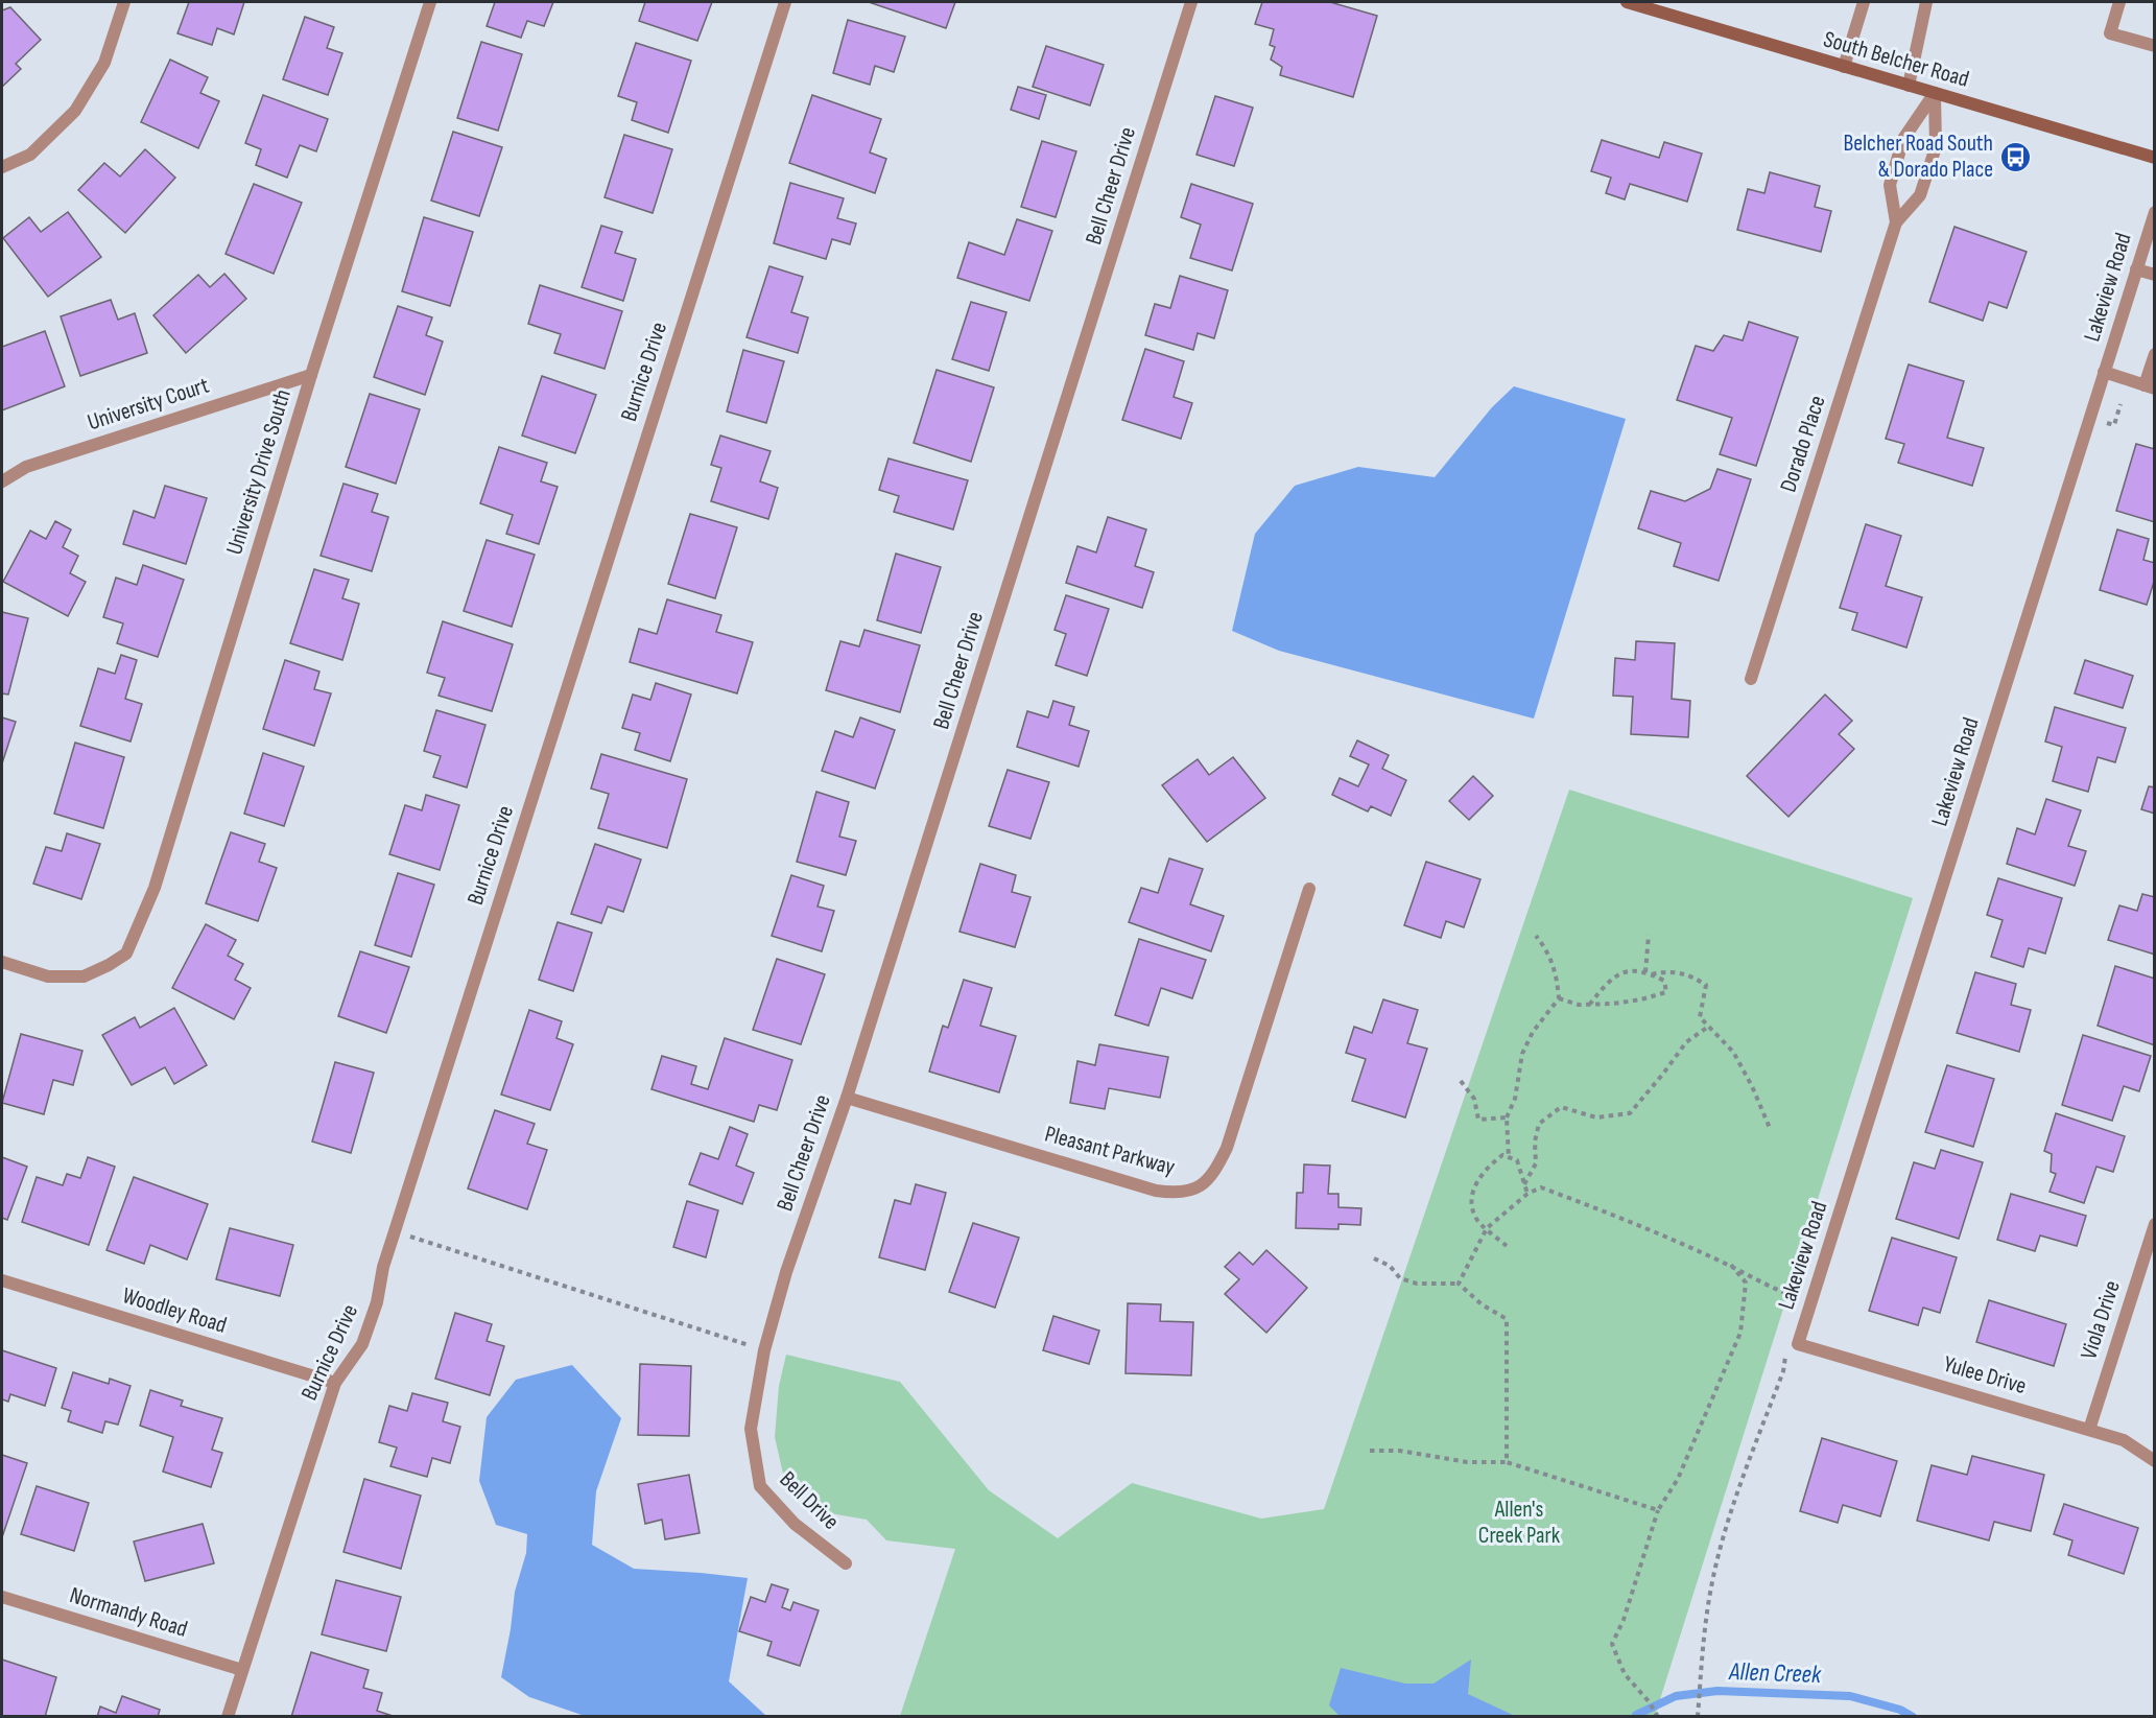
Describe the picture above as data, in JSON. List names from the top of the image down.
{
  "streets": {
    "main road": ["South Belcher Road"],
    "street": [
      "Bell Cheer Drive",
      "Lakeview Road",
      "Burnice Drive",
      "University Court",
      "Dorado Place",
      "University Drive South",
      "Pleasant Parkway",
      "Woodley Road",
      "Viola Drive",
      "Yulee Drive",
      "Bell Drive",
      "Normandy Road"
    ]
  },
  "crossings": [
    ["South Belcher Road", "Dorado Place"],
    ["Bell Cheer Drive", "Pleasant Parkway"],
    ["Bell Cheer Drive", "Bell Drive"],
    ["Lakeview Road", "Yulee Drive"],
    ["Burnice Drive", "Woodley Road"],
    ["Burnice Drive", "Normandy Road"],
    ["University Court", "University Drive South"],
    ["Viola Drive", "Yulee Drive"]
  ],
  "water": ["Allen Creek"],
  "parks": ["Allen's Creek Park"],
  "places": {
    "bus stop": ["Belcher Road South & Dorado Place"]
  }
}
